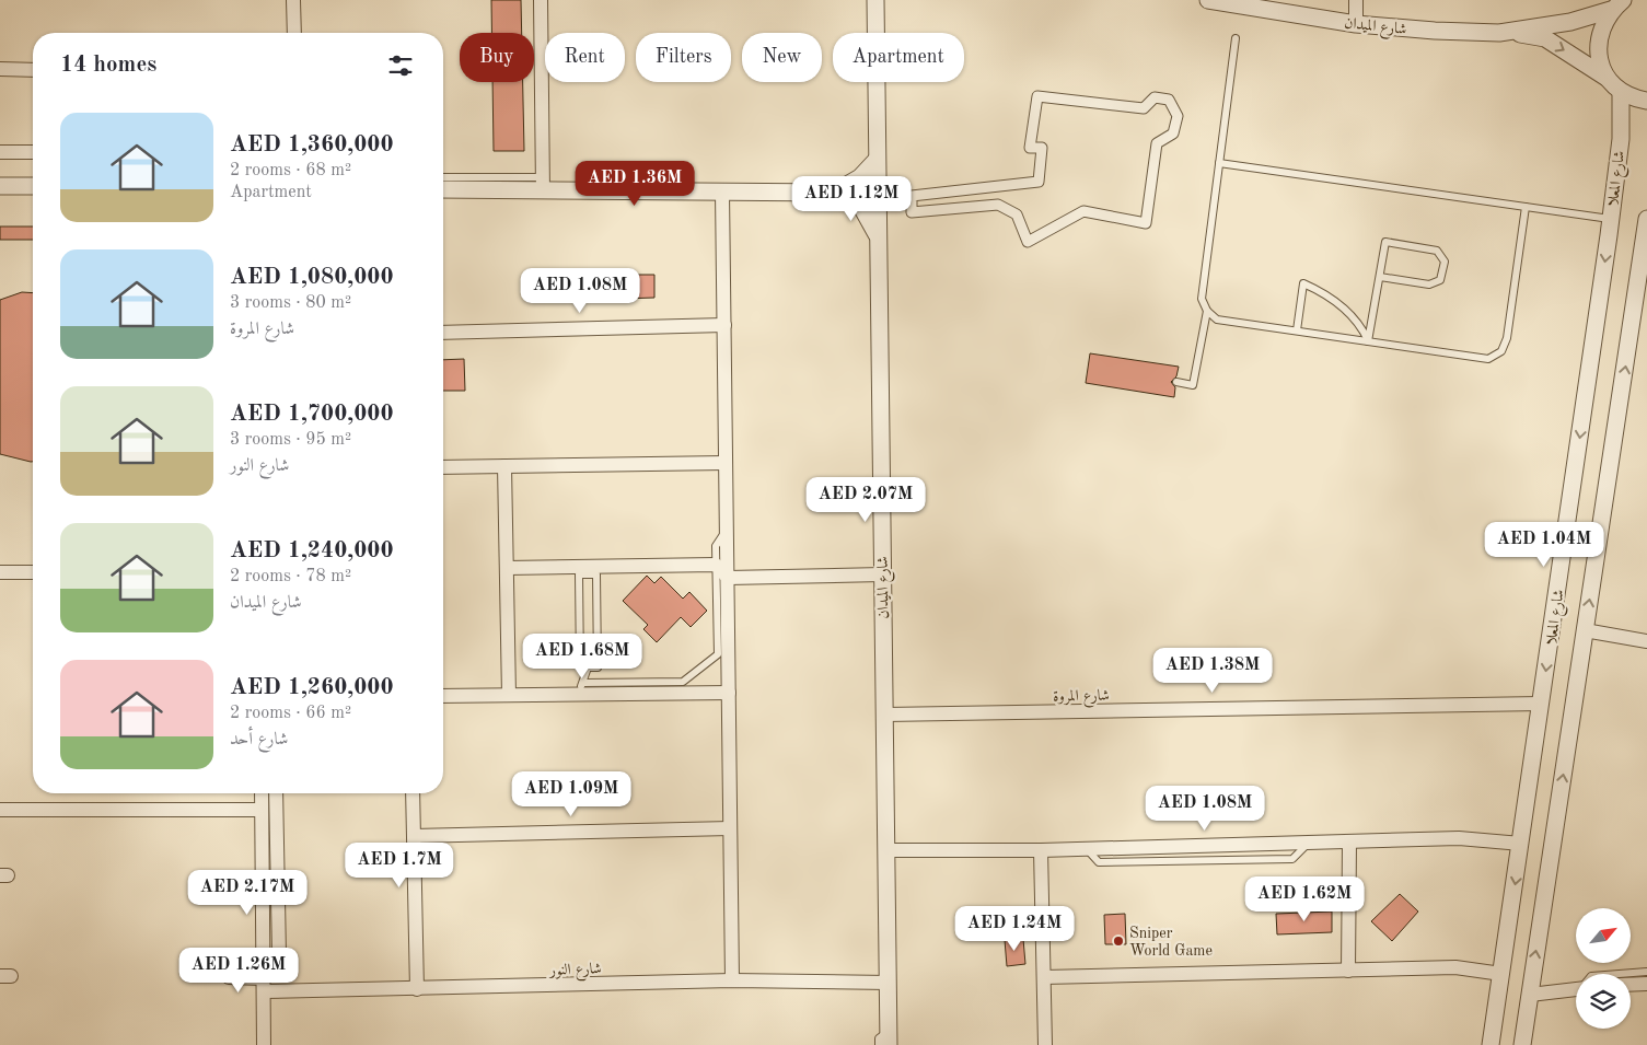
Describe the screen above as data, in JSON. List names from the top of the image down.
{
  "streets": {
    "street": [
      "شارع الميدان",
      "شارع المعلا",
      "شارع المروة",
      "شارع النور"
    ]
  },
  "crossings": [
    ["شارع الميدان", "شارع المروة"],
    ["شارع الميدان", "شارع النور"],
    ["شارع المعلا", "شارع المروة"]
  ],
  "places": ["Sniper World Game"],
  "north": "top right",
  "page": {
    "chip": [
      "Buy",
      "Rent",
      "Filters",
      "New",
      "Apartment"
    ],
    "heading": "14 homes",
    "list": [
      {
        "name": "AED 1,360,000",
        "note": "2 rooms · 68 m² · Apartment"
      },
      {
        "name": "AED 1,080,000",
        "note": "3 rooms · 80 m² · شارع المروة"
      },
      {
        "name": "AED 1,700,000",
        "note": "3 rooms · 95 m² · شارع النور"
      },
      {
        "name": "AED 1,240,000",
        "note": "2 rooms · 78 m² · شارع الميدان"
      },
      {
        "name": "AED 1,260,000",
        "note": "2 rooms · 66 m² · شارع أحد"
      }
    ],
    "price": [
      "AED 1.36M",
      "AED 1.12M",
      "AED 1.08M",
      "AED 2.07M",
      "AED 1.04M",
      "AED 1.68M",
      "AED 1.38M",
      "AED 1.09M",
      "AED 1.08M",
      "AED 1.7M",
      "AED 2.17M",
      "AED 1.62M",
      "AED 1.24M",
      "AED 1.26M"
    ]
  }
}
